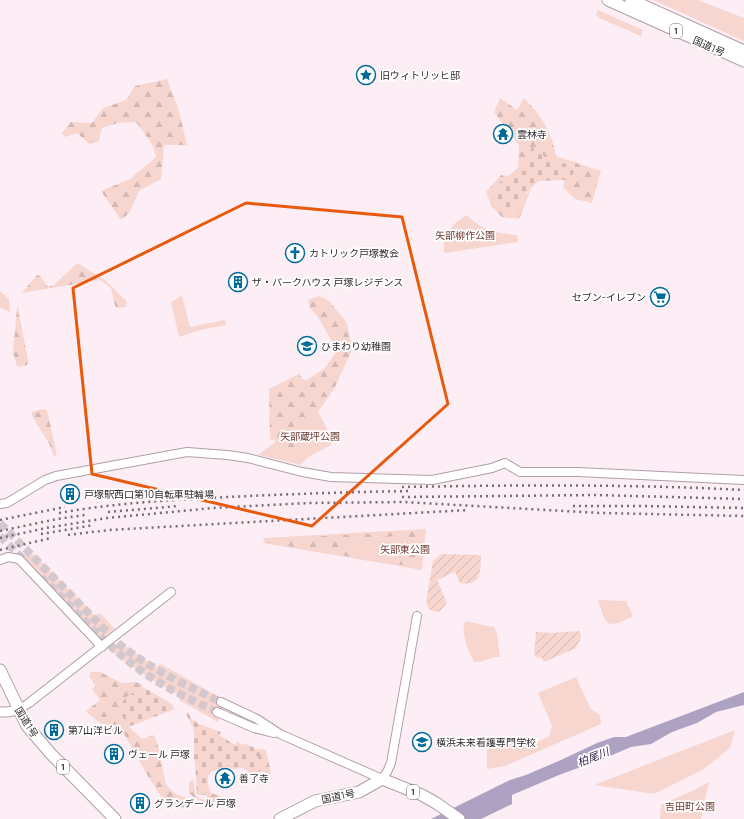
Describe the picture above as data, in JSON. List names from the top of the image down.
{
  "streets": {
    "highway": ["1", "国道1号"]
  },
  "crossings": [
    ["1", "国道1号"]
  ],
  "water": ["柏尾川"],
  "parks": [
    "矢部柳作公園",
    "矢部蔵坪公園",
    "矢部東公園",
    "吉田町公園"
  ],
  "places": {
    "place": ["旧ウィトリッヒ邸"],
    "temple": ["雲林寺", "善了寺"],
    "church": ["カトリック戸塚教会"],
    "building": [
      "ザ・パークハウス 戸塚レジデンス",
      "戸塚駅西口第10自転車駐輪場",
      "第7山洋ビル",
      "ヴェール 戸塚",
      "グランデール 戸塚"
    ],
    "supermarket": ["セブン-イレブン"],
    "school or university": ["ひまわり幼稚園", "横浜未来看護専門学校"]
  }
}
